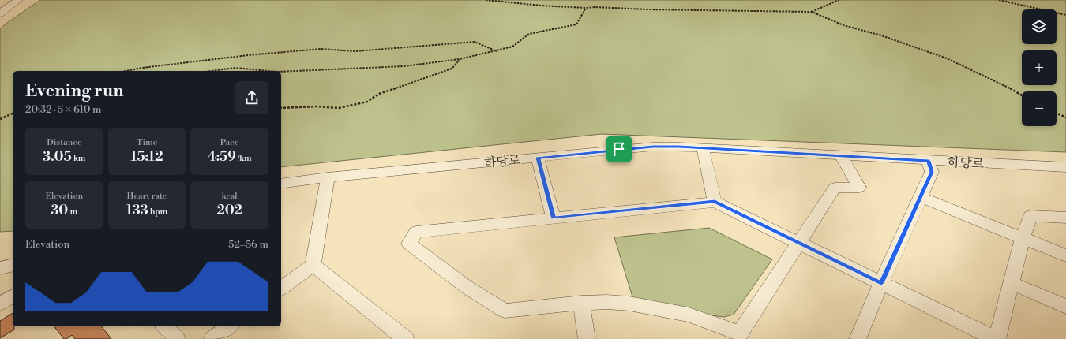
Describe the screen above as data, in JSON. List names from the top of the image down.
{
  "streets": {
    "street": ["하당로"]
  },
  "page": {
    "map_buttons": ["+", "−"],
    "heading": ["Evening run", "20:32 · 5 × 610 m"],
    "stats": [
      ["Distance", "3.05 km"],
      ["Time", "15:12"],
      ["Pace", "4:59 /km"],
      ["Elevation", "30 m"],
      ["Heart rate", "133 bpm"],
      ["kcal", "202"]
    ],
    "chart": ["Elevation", "52–56 m"]
  }
}
